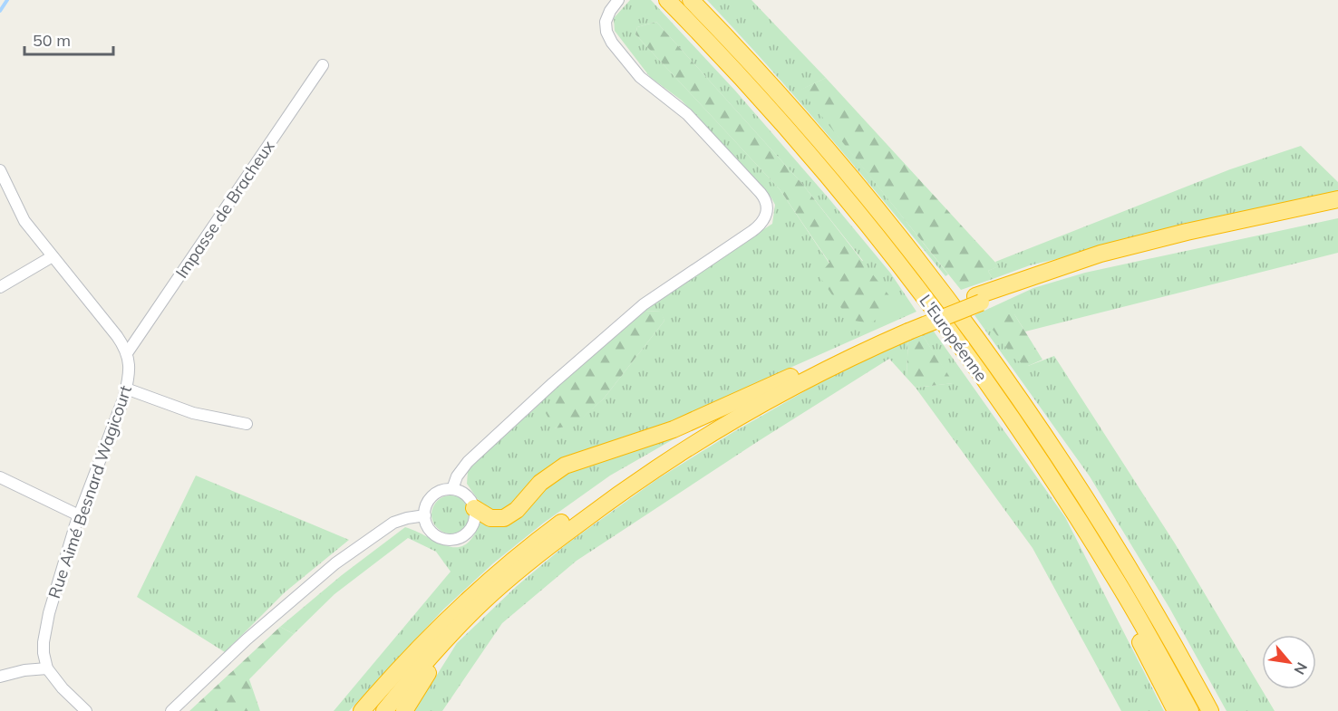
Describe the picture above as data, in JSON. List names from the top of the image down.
{
  "streets": {
    "highway": ["L'Européenne"],
    "street": ["Impasse de Bracheux", "Rue Aimé Besnard Wagicourt"]
  },
  "crossings": [
    ["Impasse de Bracheux", "Rue Aimé Besnard Wagicourt"]
  ],
  "scale_bar": "50 m",
  "north": "bottom right"
}
